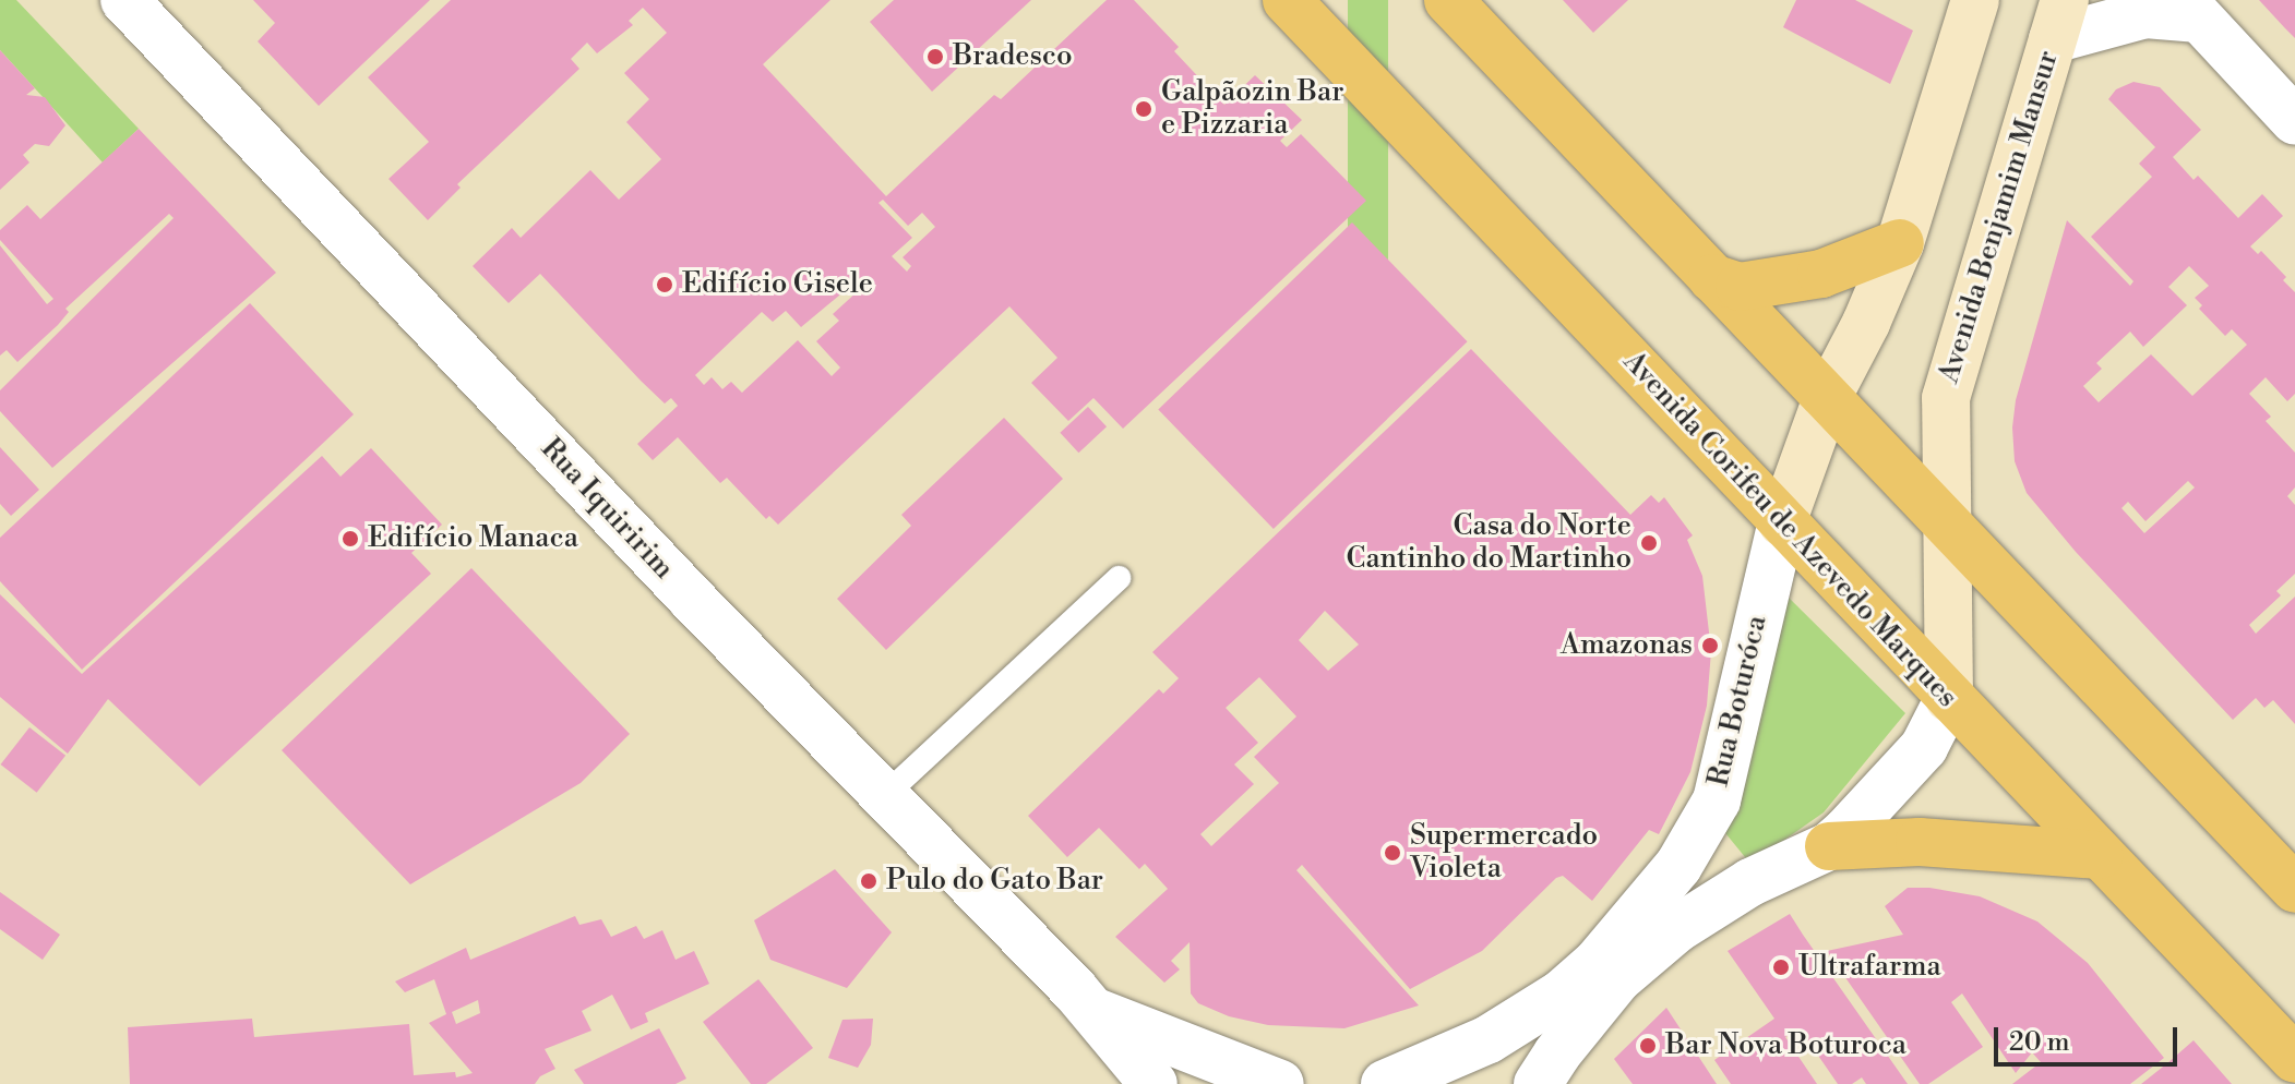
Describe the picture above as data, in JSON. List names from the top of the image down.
{
  "streets": {
    "main road": ["Avenida Benjamim Mansur", "Avenida Corifeu de Azevedo Marques"],
    "street": ["Rua Iquiririm", "Rua Boturóca"]
  },
  "crossings": [
    ["Avenida Benjamim Mansur", "Avenida Corifeu de Azevedo Marques"],
    ["Avenida Benjamim Mansur", "Rua Boturóca"],
    ["Avenida Corifeu de Azevedo Marques", "Rua Boturóca"]
  ],
  "places": [
    "Bradesco",
    "Galpãozin Bar e Pizzaria",
    "Edifício Gisele",
    "Edifício Manaca",
    "Casa do Norte Cantinho do Martinho",
    "Amazonas",
    "Supermercado Violeta",
    "Pulo do Gato Bar",
    "Ultrafarma",
    "Bar Nova Boturoca"
  ],
  "scale_bar": "20 m"
}
